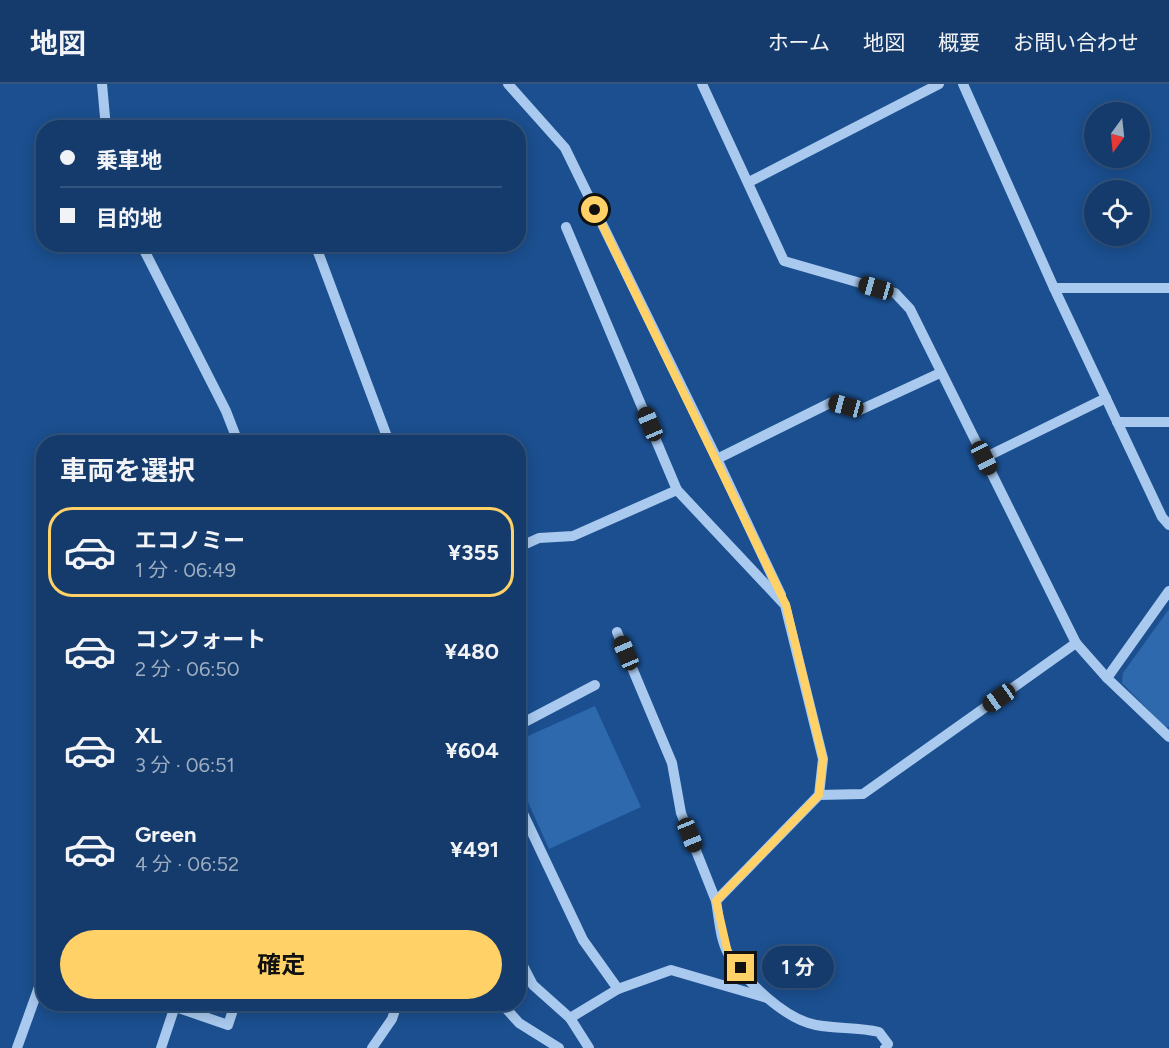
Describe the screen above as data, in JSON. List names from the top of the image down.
{
  "north": "bottom",
  "page": {
    "header": "地図",
    "nav": [
      "ホーム",
      "地図",
      "概要",
      "お問い合わせ"
    ],
    "banner": ["乗車地", "目的地"],
    "heading": "車両を選択",
    "list": [
      {
        "name": "エコノミー",
        "note": "1 分 · 06:49",
        "value": "¥355"
      },
      {
        "name": "コンフォート",
        "note": "2 分 · 06:50",
        "value": "¥480"
      },
      {
        "name": "XL",
        "note": "3 分 · 06:51",
        "value": "¥604"
      },
      {
        "name": "Green",
        "note": "4 分 · 06:52",
        "value": "¥491"
      }
    ],
    "buttons": "確定",
    "bubble": "1 分"
  }
}
